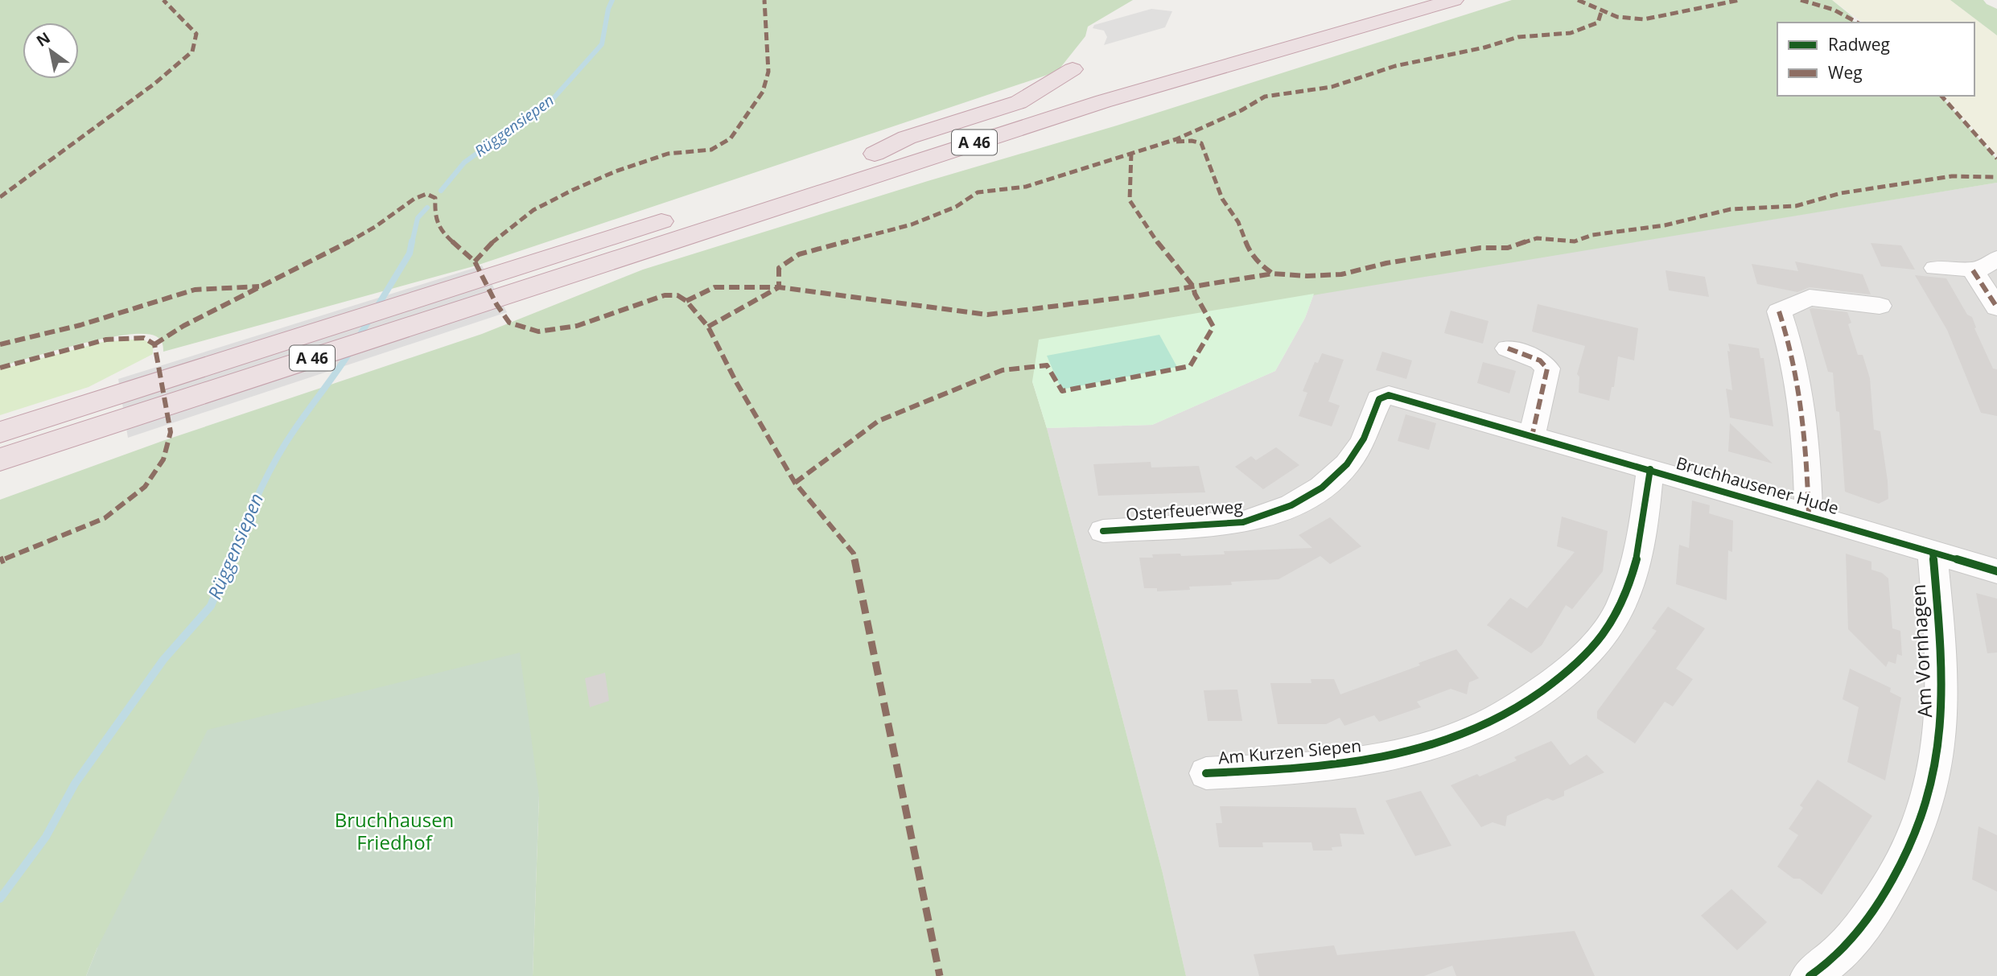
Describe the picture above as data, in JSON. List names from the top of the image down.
{
  "streets": {
    "highway": ["A 46"],
    "street": [
      "Bruchhausener Hude",
      "Osterfeuerweg",
      "Am Vornhagen",
      "Am Kurzen Siepen"
    ]
  },
  "crossings": [
    ["Bruchhausener Hude", "Osterfeuerweg"],
    ["Bruchhausener Hude", "Am Vornhagen"],
    ["Bruchhausener Hude", "Am Kurzen Siepen"]
  ],
  "water": ["Rüggensiepen"],
  "parks": ["Bruchhausen Friedhof"],
  "legend": ["Radweg", "Weg"],
  "north": "top left"
}
